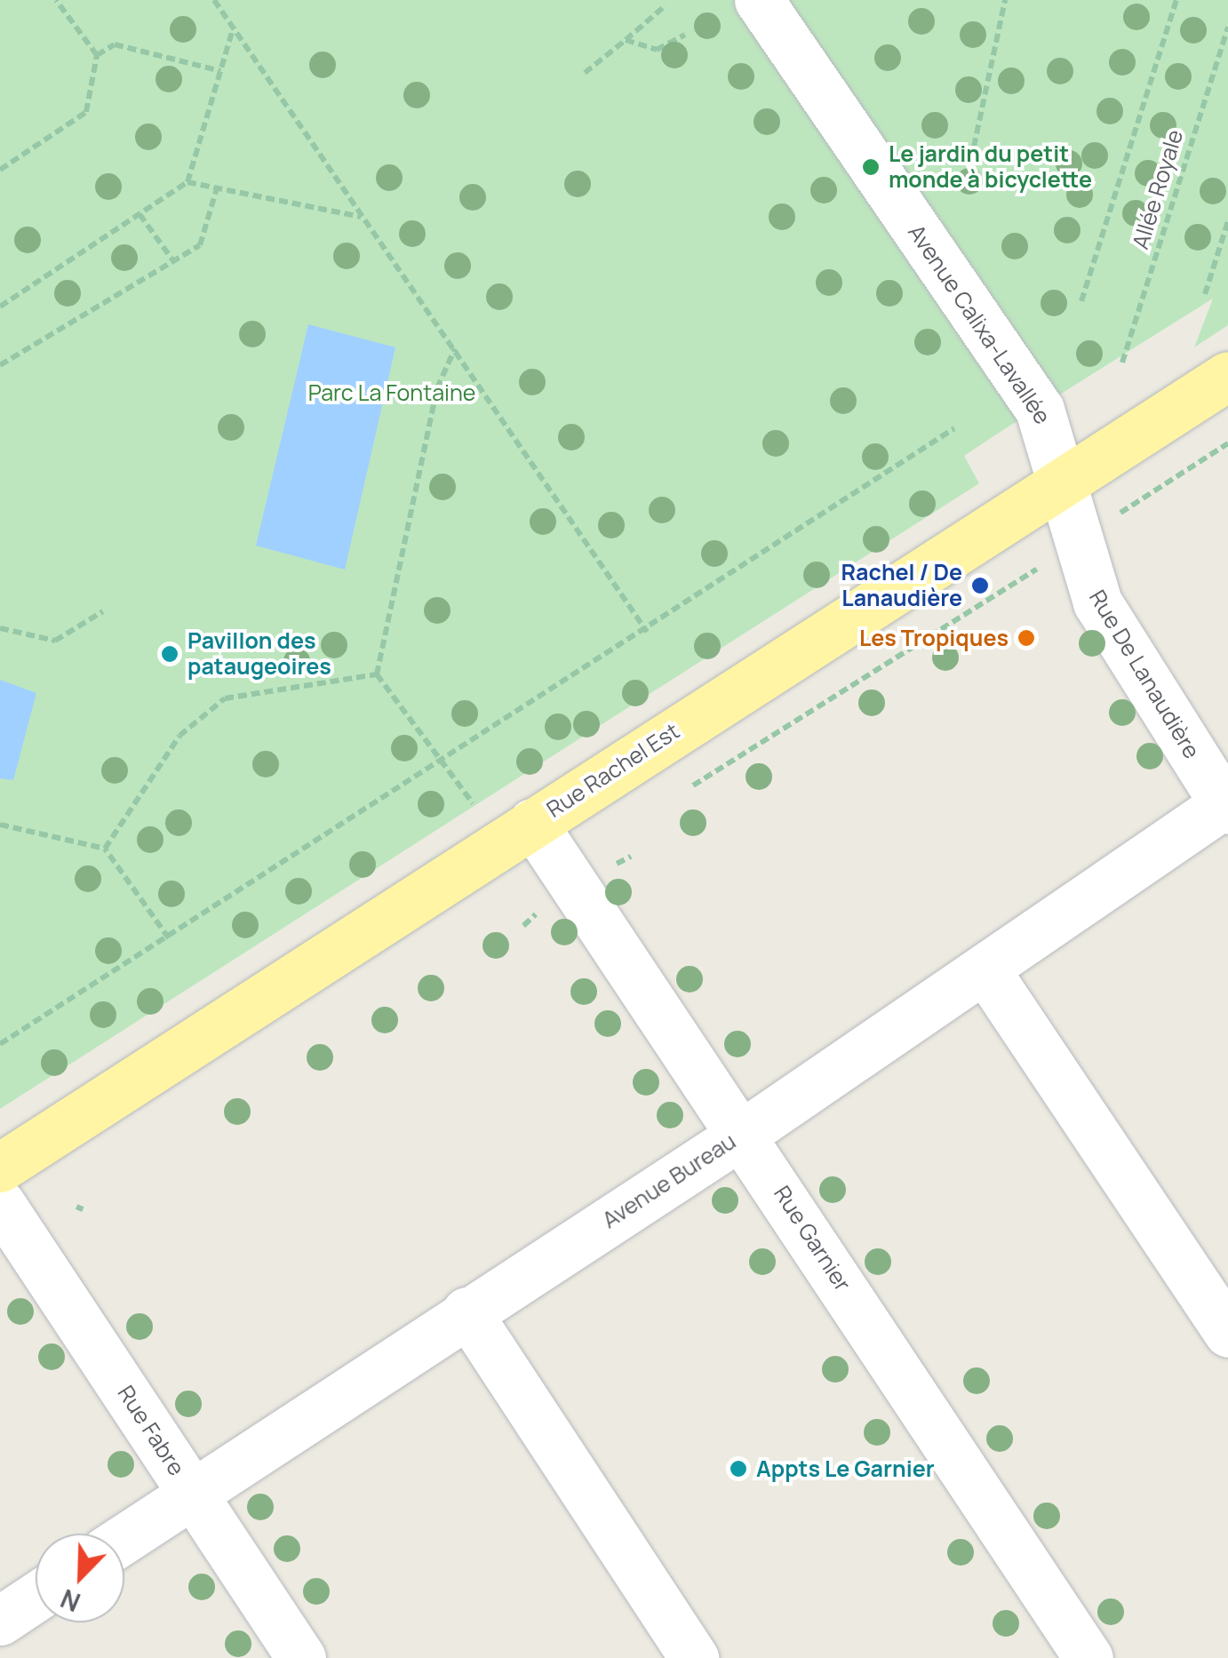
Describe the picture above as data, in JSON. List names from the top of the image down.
{
  "streets": {
    "main road": ["Rue Rachel Est"],
    "street": [
      "Avenue Calixa-Lavallée",
      "Rue De Lanaudière",
      "Avenue Bureau",
      "Rue Garnier",
      "Rue Fabre"
    ],
    "path": ["Allée Royale"]
  },
  "crossings": [
    ["Avenue Calixa-Lavallée", "Rue De Lanaudière"],
    ["Avenue Calixa-Lavallée", "Rue Rachel Est"],
    ["Rue De Lanaudière", "Rue Rachel Est"],
    ["Rue De Lanaudière", "Avenue Bureau"],
    ["Rue Rachel Est", "Rue Garnier"],
    ["Avenue Bureau", "Rue Garnier"],
    ["Avenue Bureau", "Rue Fabre"]
  ],
  "parks": ["Parc La Fontaine"],
  "places": [
    "Le jardin du petit monde à bicyclette",
    "Rachel / De Lanaudière",
    "Les Tropiques",
    "Pavillon des pataugeoires",
    "Appts Le Garnier"
  ],
  "north": "bottom left"
}
